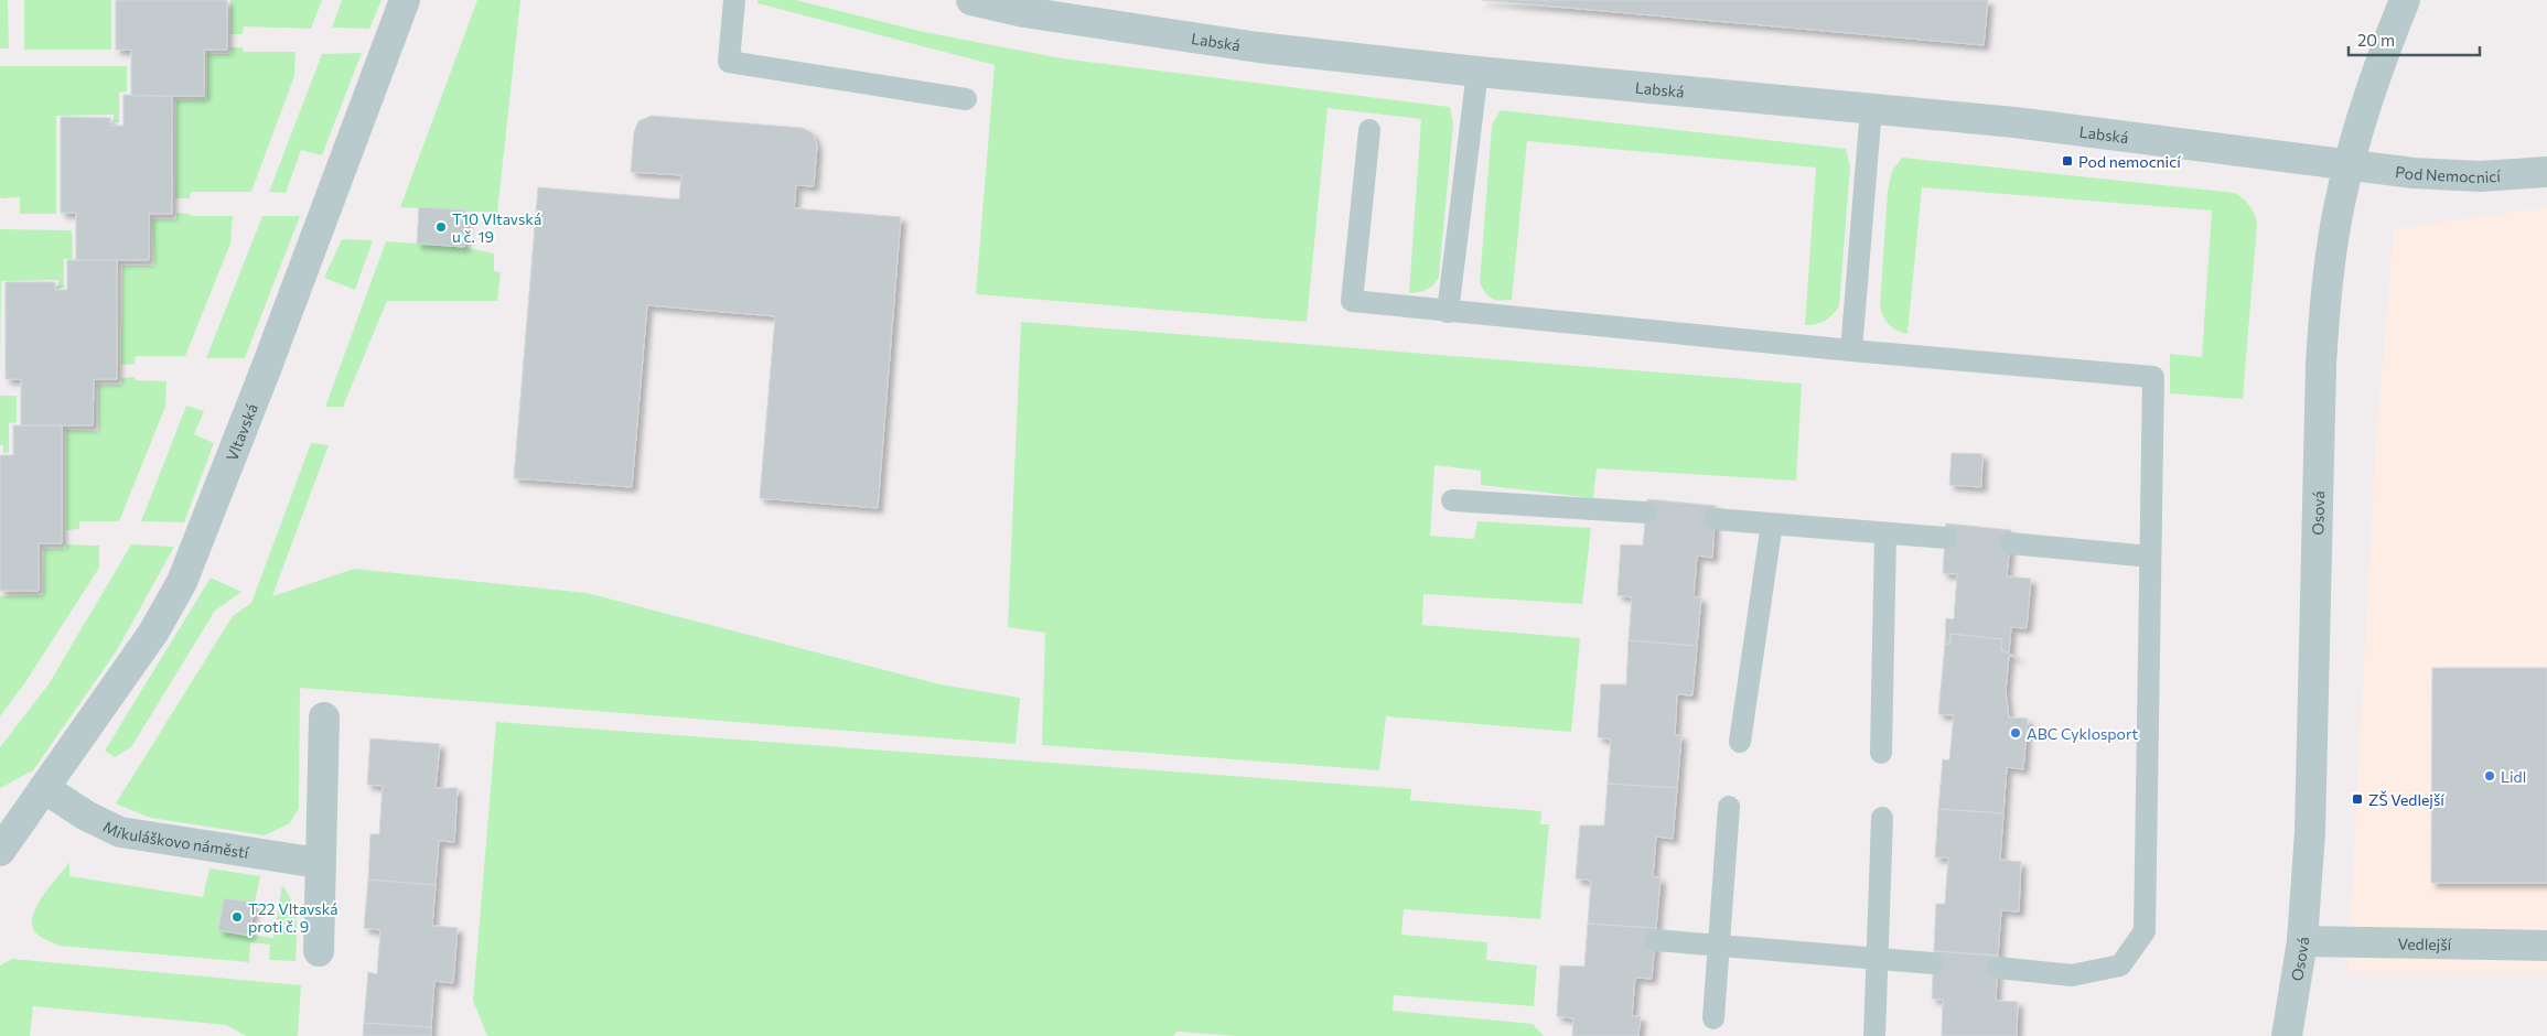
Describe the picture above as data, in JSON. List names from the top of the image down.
{
  "streets": {
    "street": [
      "Labská",
      "Pod Nemocnicí",
      "Vltavská",
      "Osová",
      "Mikuláškovo náměstí",
      "Vedlejší"
    ]
  },
  "crossings": [
    ["Labská", "Pod Nemocnicí"],
    ["Labská", "Osová"],
    ["Pod Nemocnicí", "Osová"],
    ["Vltavská", "Mikuláškovo náměstí"],
    ["Osová", "Vedlejší"]
  ],
  "places": {
    "transit": ["Pod nemocnicí", "ZŠ Vedlejší"],
    "other": [
      "T10 Vltavská u č. 19",
      "ABC Cyklosport",
      "Lidl",
      "T22 Vltavská proti č. 9"
    ]
  },
  "scale_bar": "20 m"
}
